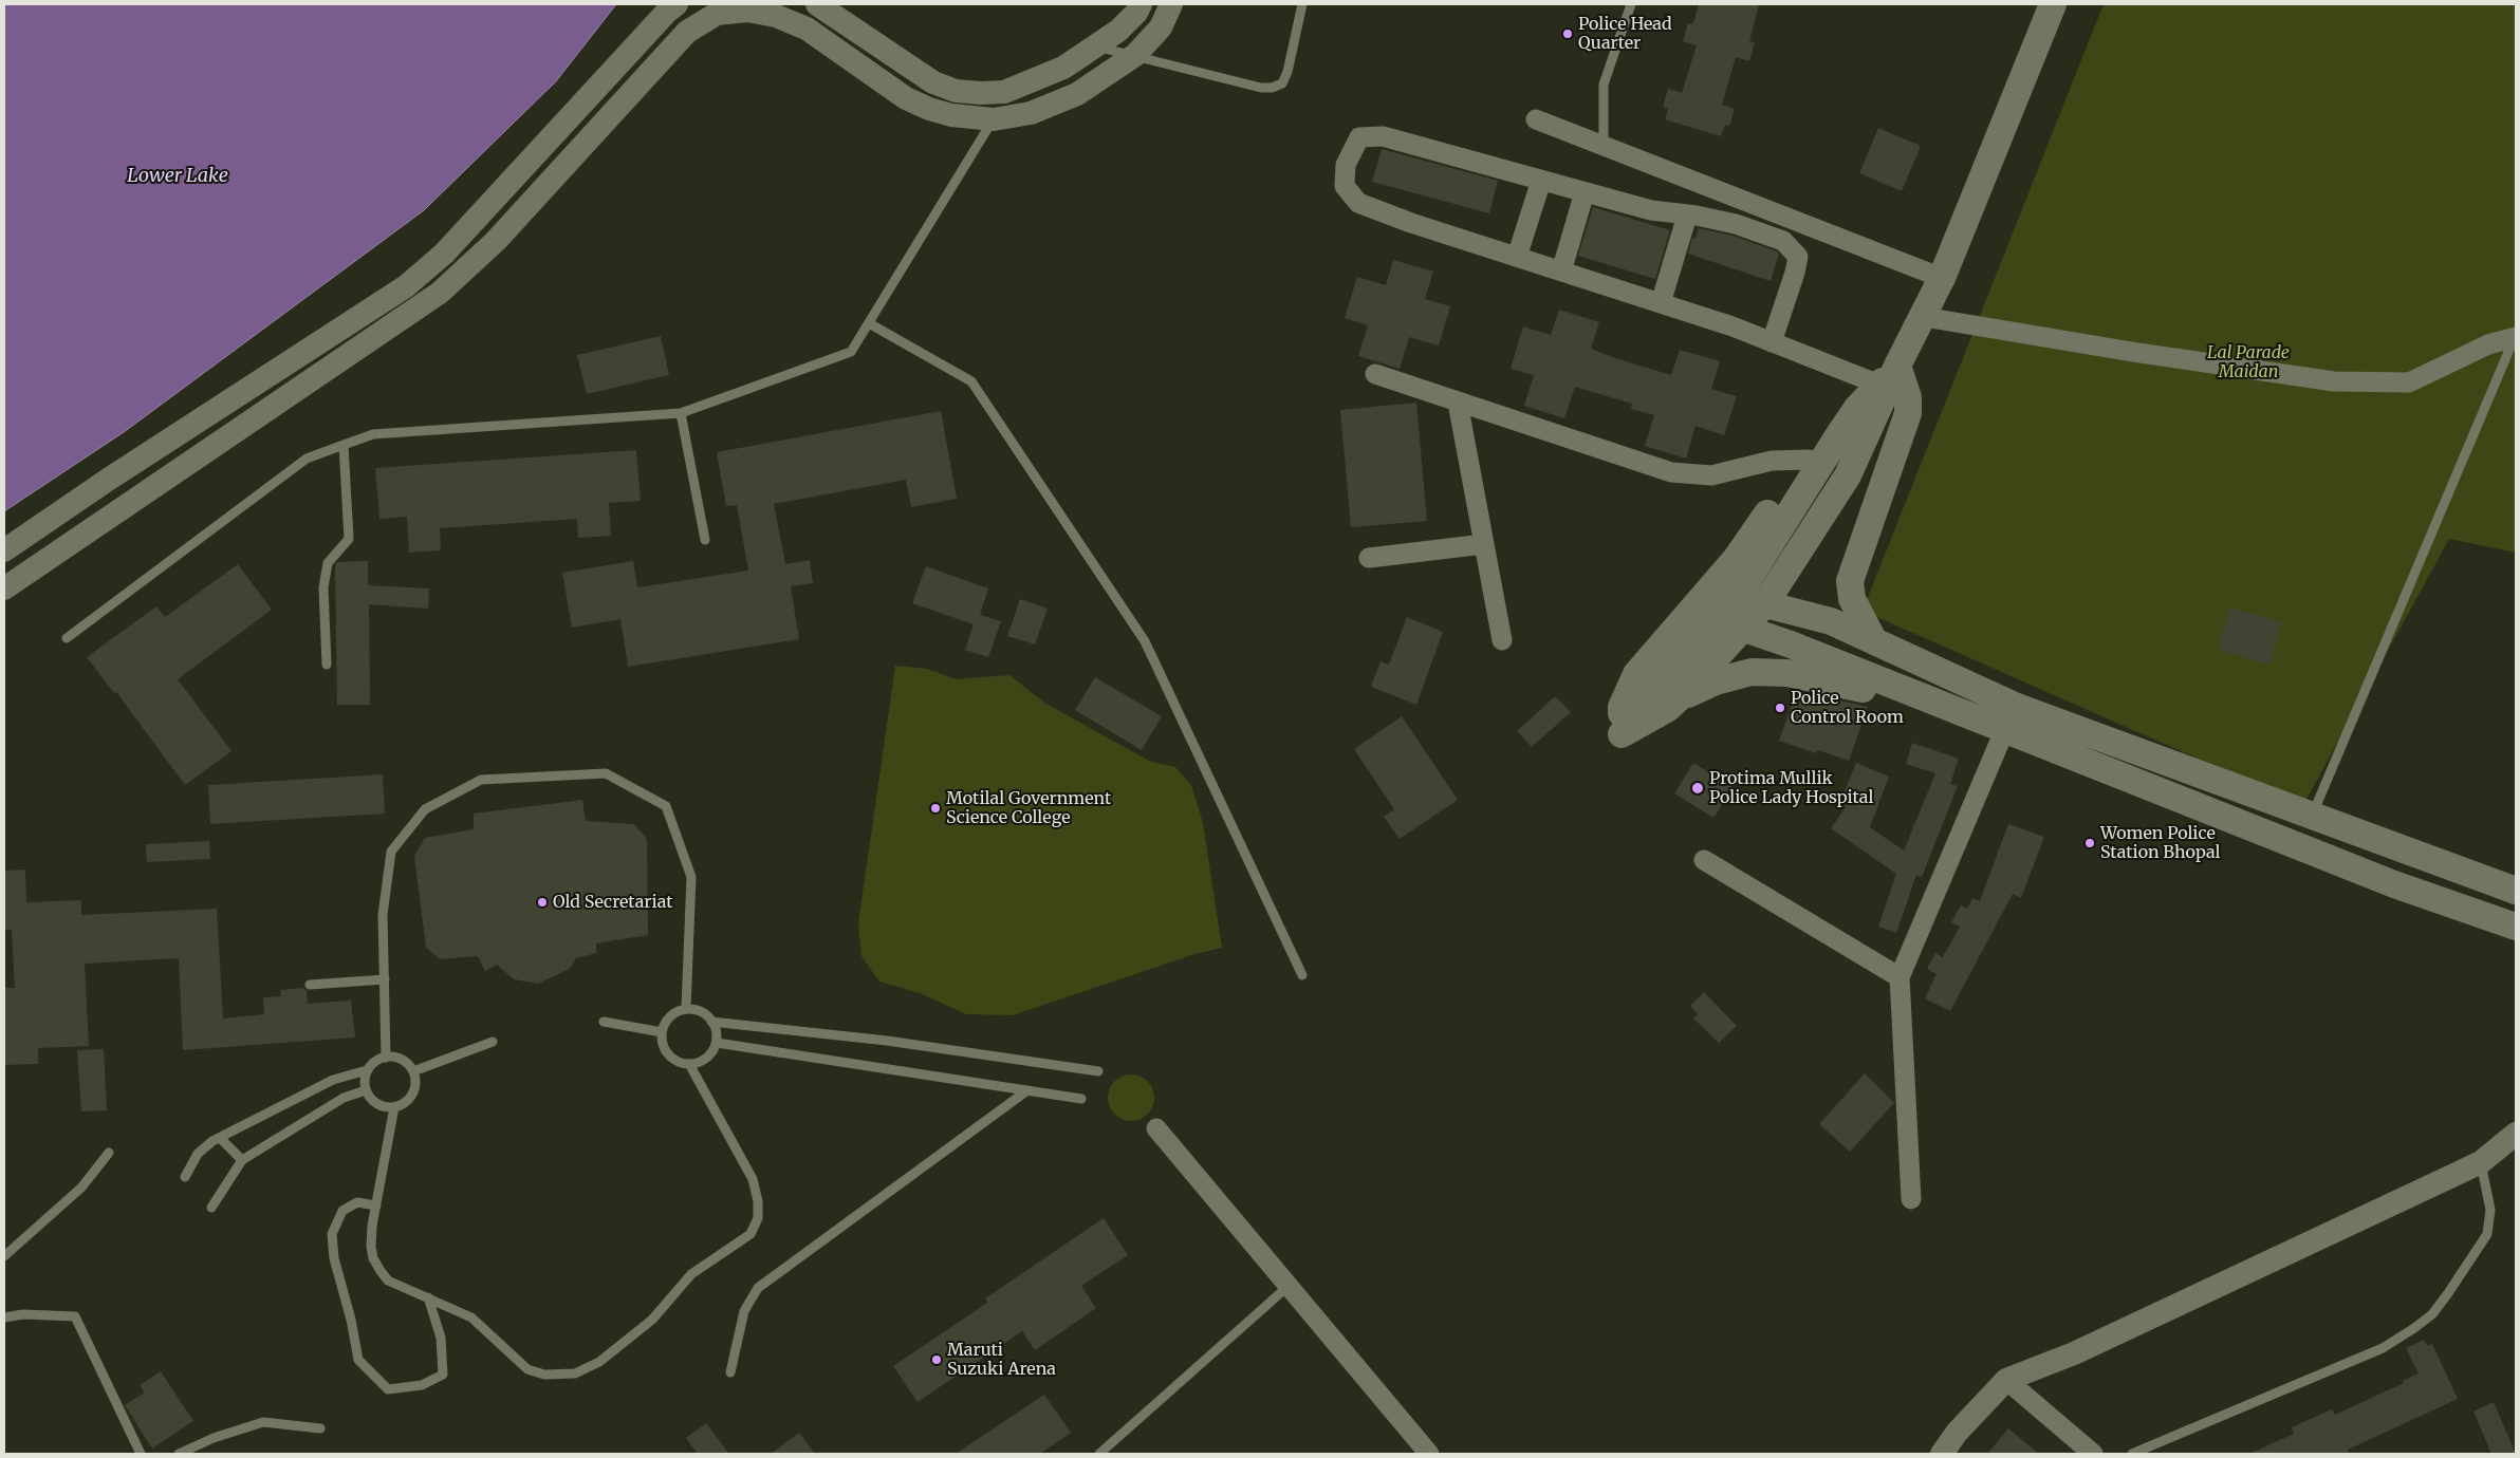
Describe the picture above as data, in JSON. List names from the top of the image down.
{
  "water": ["Lower Lake"],
  "parks": ["Lal Parade Maidan"],
  "places": [
    "Police Head Quarter",
    "Police Control Room",
    "Protima Mullik Police Lady Hospital",
    "Motilal Government Science College",
    "Women Police Station Bhopal",
    "Old Secretariat",
    "Maruti Suzuki Arena"
  ]
}
